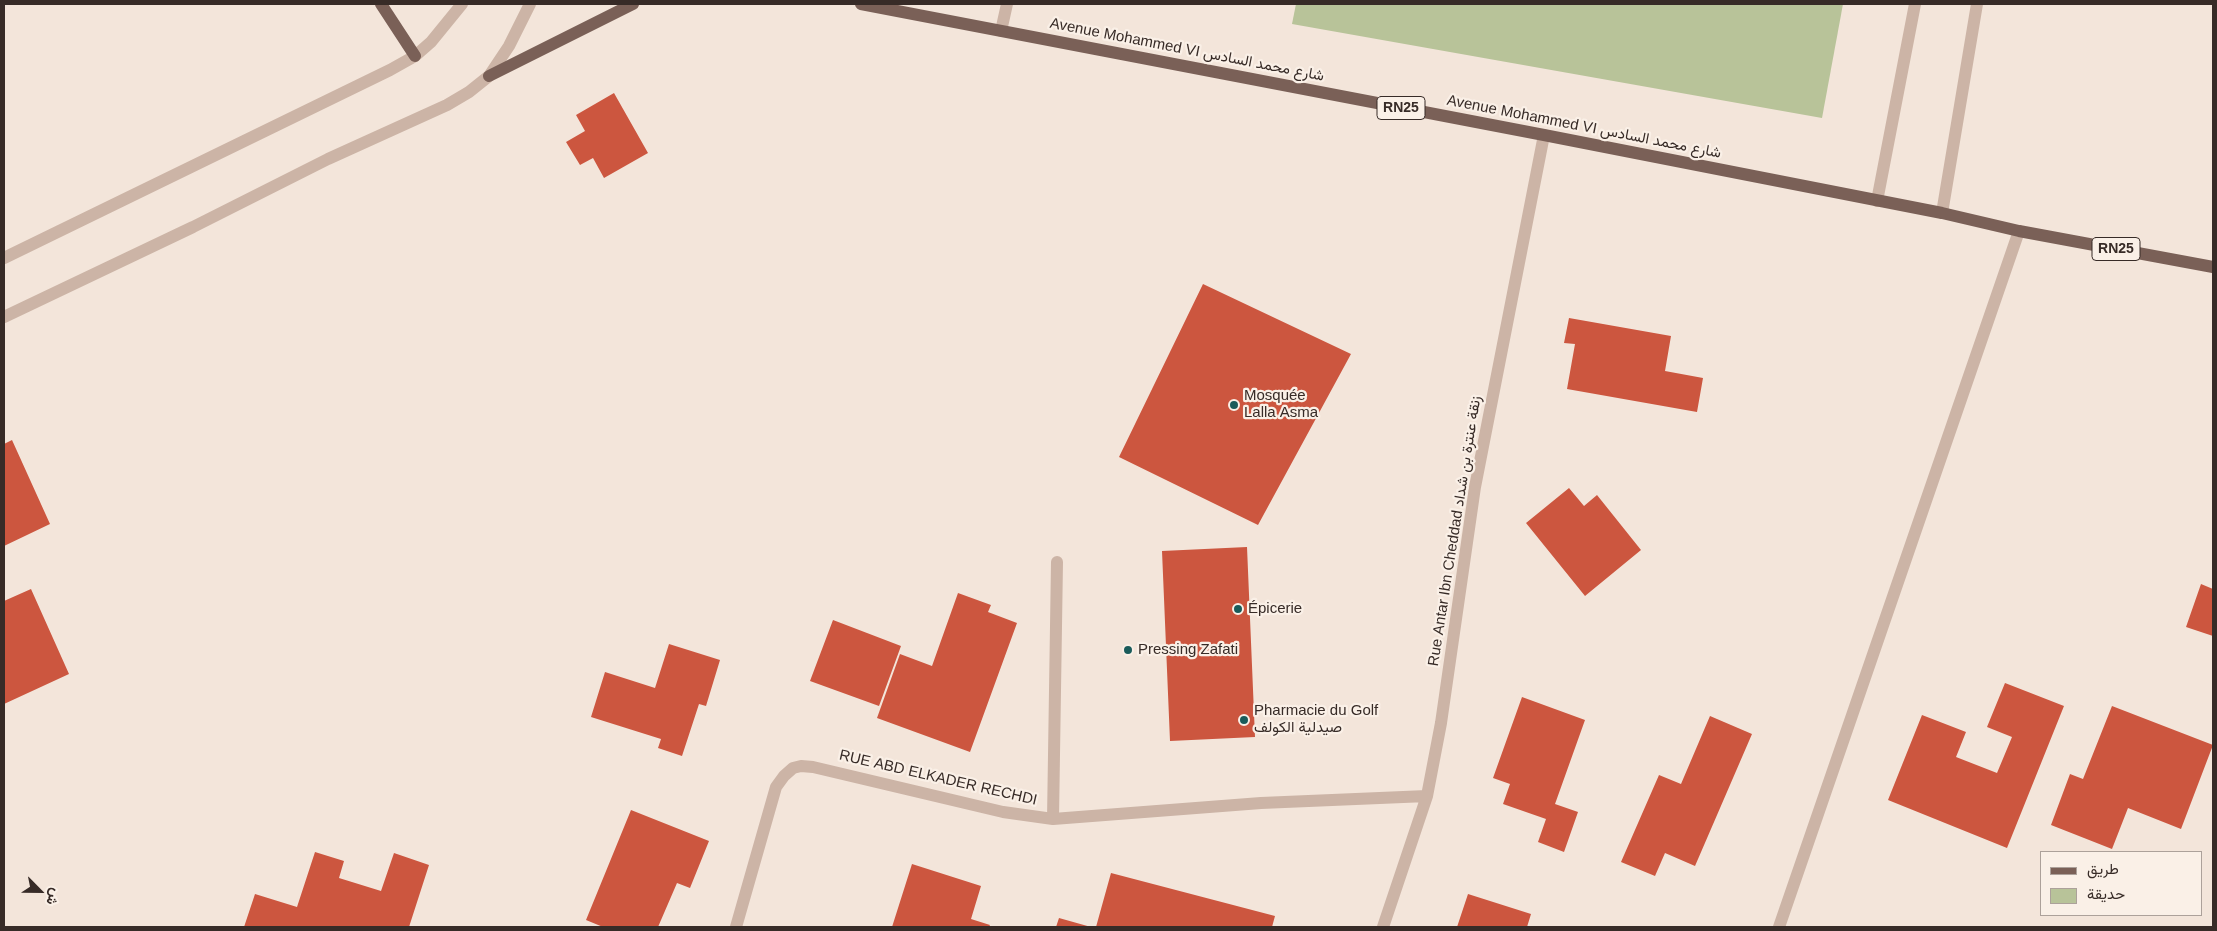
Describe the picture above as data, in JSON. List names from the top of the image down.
{
  "streets": {
    "main road": ["Avenue Mohammed VI شارع محمد السادس", "RN25"],
    "street": ["Rue Antar Ibn Cheddad زنقة عنترة بن شداد", "RUE ABD ELKADER RECHDI"]
  },
  "crossings": [
    ["Avenue Mohammed VI شارع محمد السادس", "Rue Antar Ibn Cheddad زنقة عنترة بن شداد"],
    ["Rue Antar Ibn Cheddad زنقة عنترة بن شداد", "RUE ABD ELKADER RECHDI"]
  ],
  "places": [
    "Mosquée Lalla Asma",
    "Épicerie",
    "Pressing Zafati",
    "Pharmacie du Golf صيدلية الكولف"
  ],
  "legend": ["طريق", "حديقة"],
  "north": "bottom right"
}
